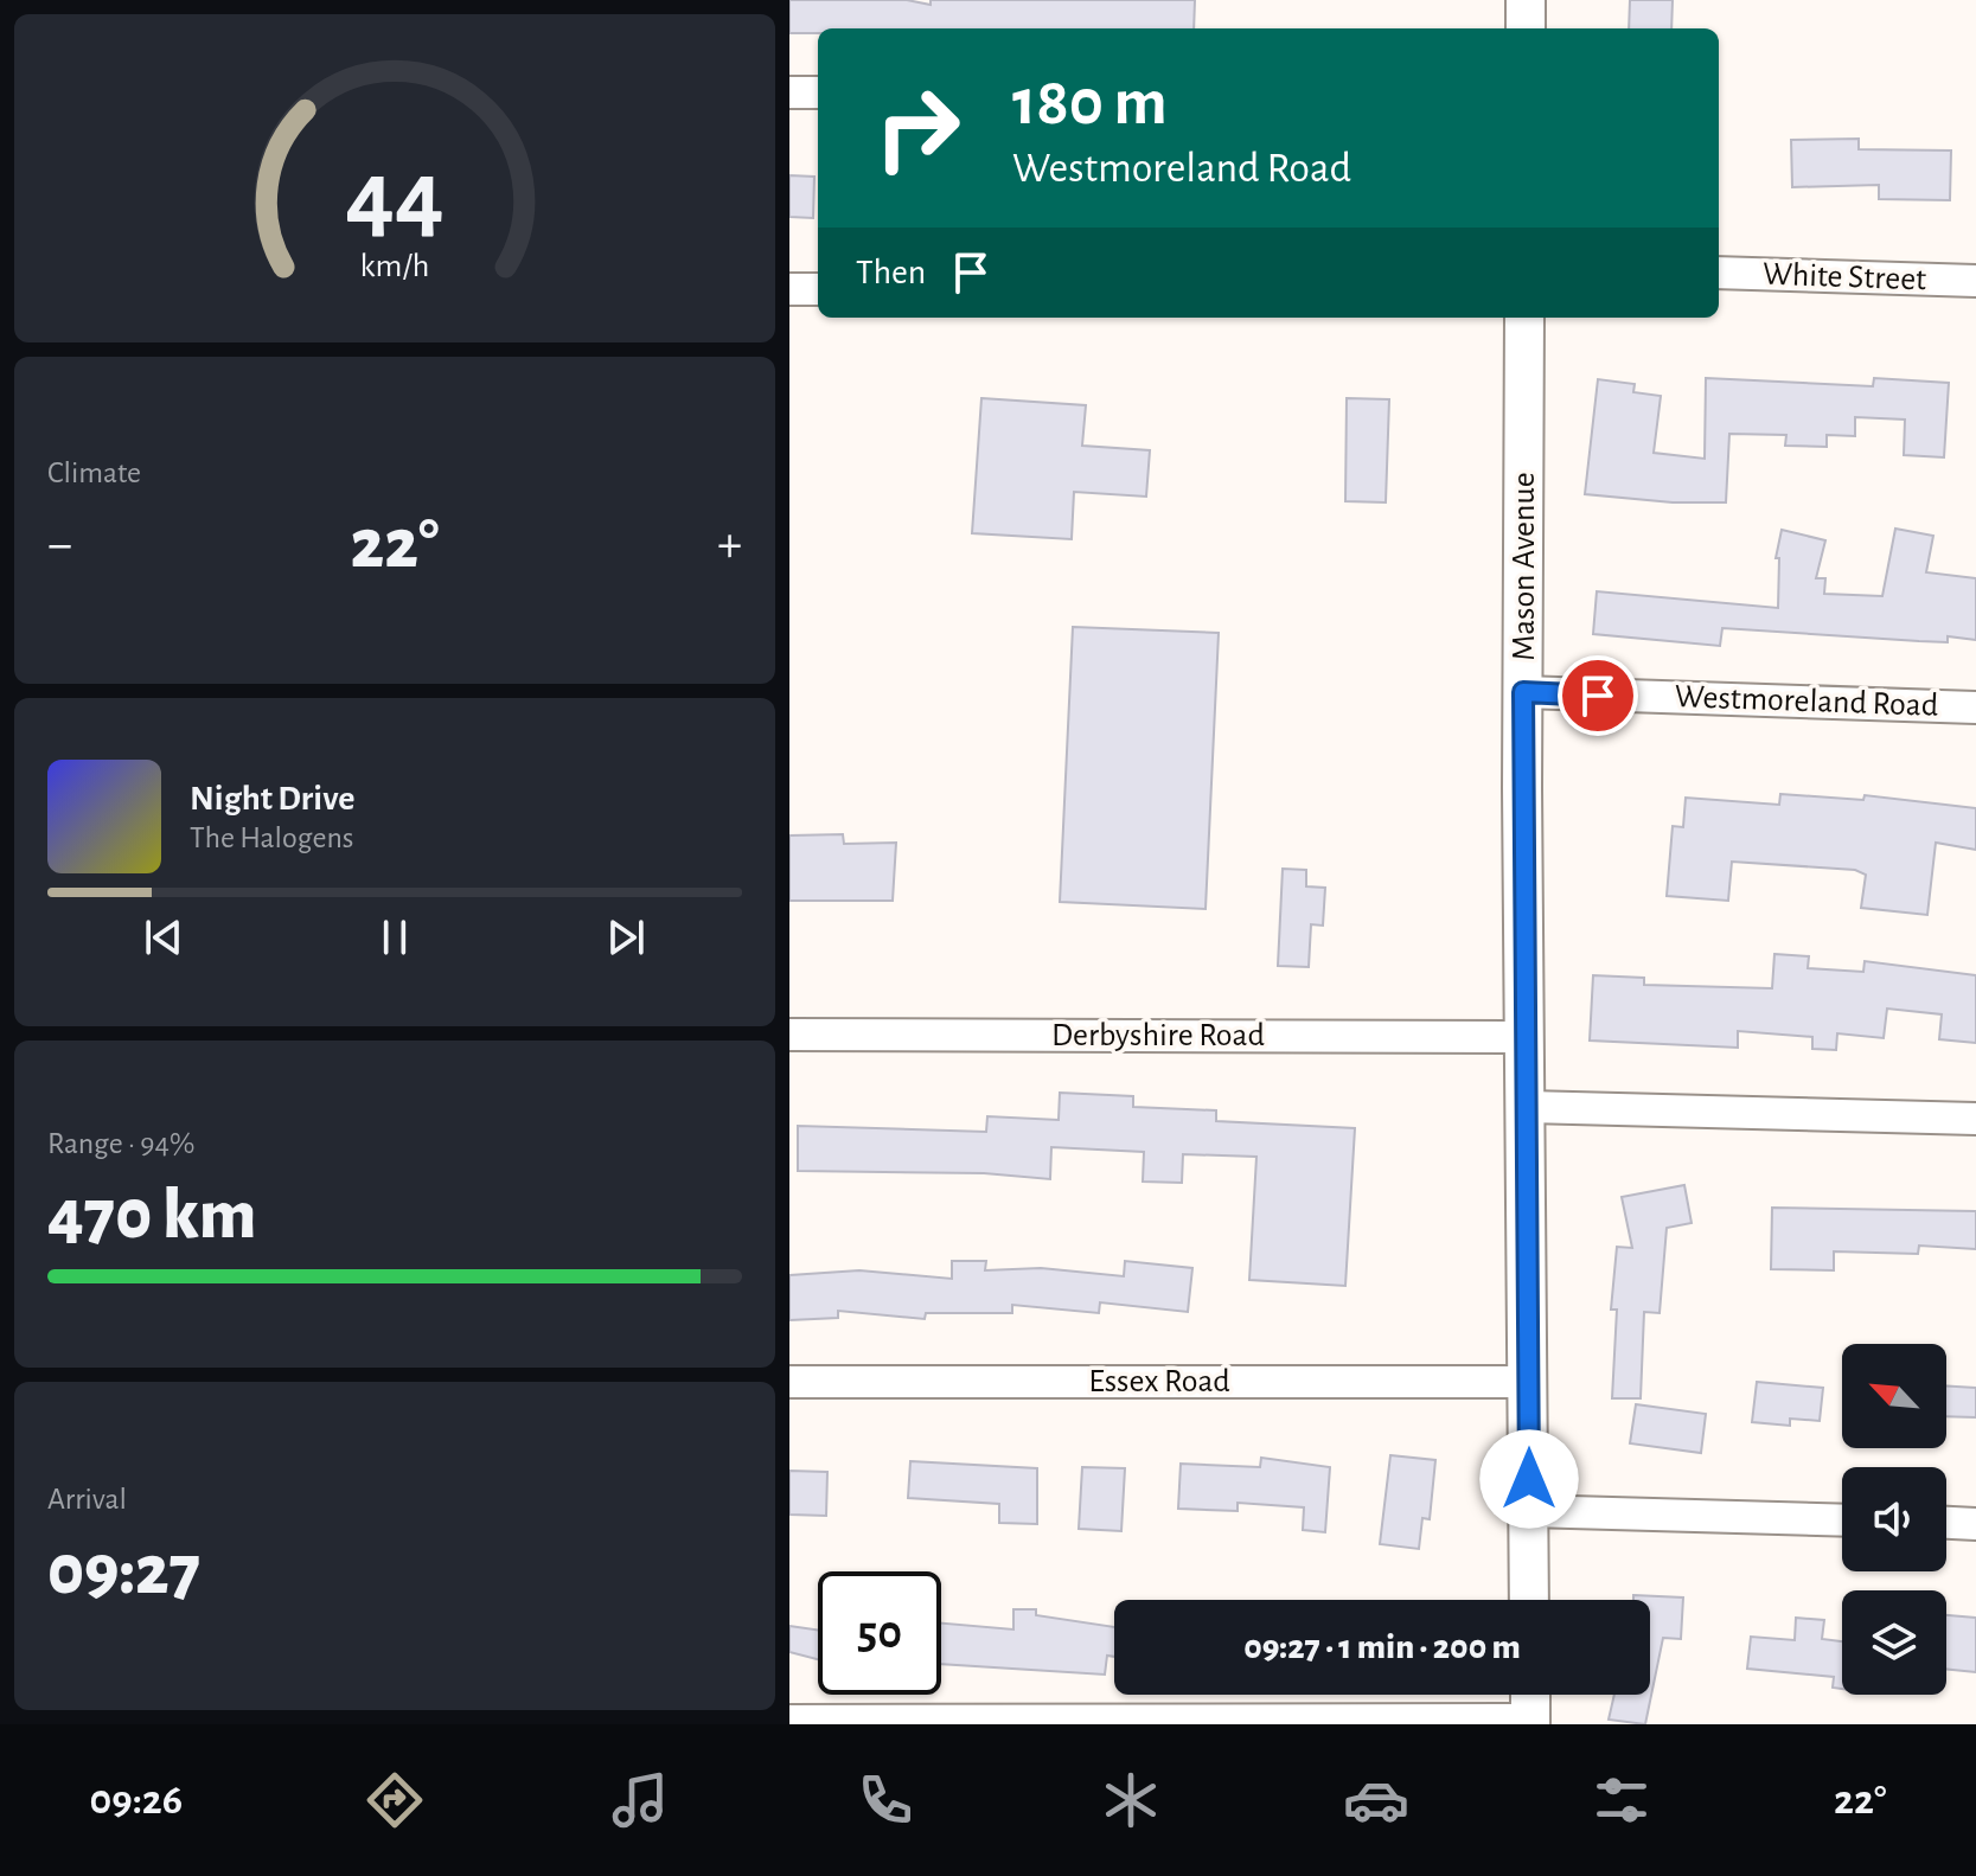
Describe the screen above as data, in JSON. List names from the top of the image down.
{
  "streets": {
    "main road": ["Mason Avenue"],
    "street": [
      "White Street",
      "Westmoreland Road",
      "Derbyshire Road",
      "Essex Road"
    ]
  },
  "crossings": [
    ["Mason Avenue", "Westmoreland Road"],
    ["Mason Avenue", "Derbyshire Road"],
    ["Mason Avenue", "Essex Road"]
  ],
  "north": "top left",
  "page": {
    "turn": ["180 m", "Westmoreland Road"],
    "then": "Then",
    "tile": [
      "Climate",
      ["Range · 94%", "470 km"],
      ["Arrival", "09:27"]
    ],
    "heat": ["−", "22°", "+"],
    "song": ["Night Drive", "The Halogens"],
    "limit": "50",
    "trip": "09:27 · 1 min · 200 m",
    "tabs": ["09:26", "22°"],
    "gauge": ["44", "km/h"]
  }
}
